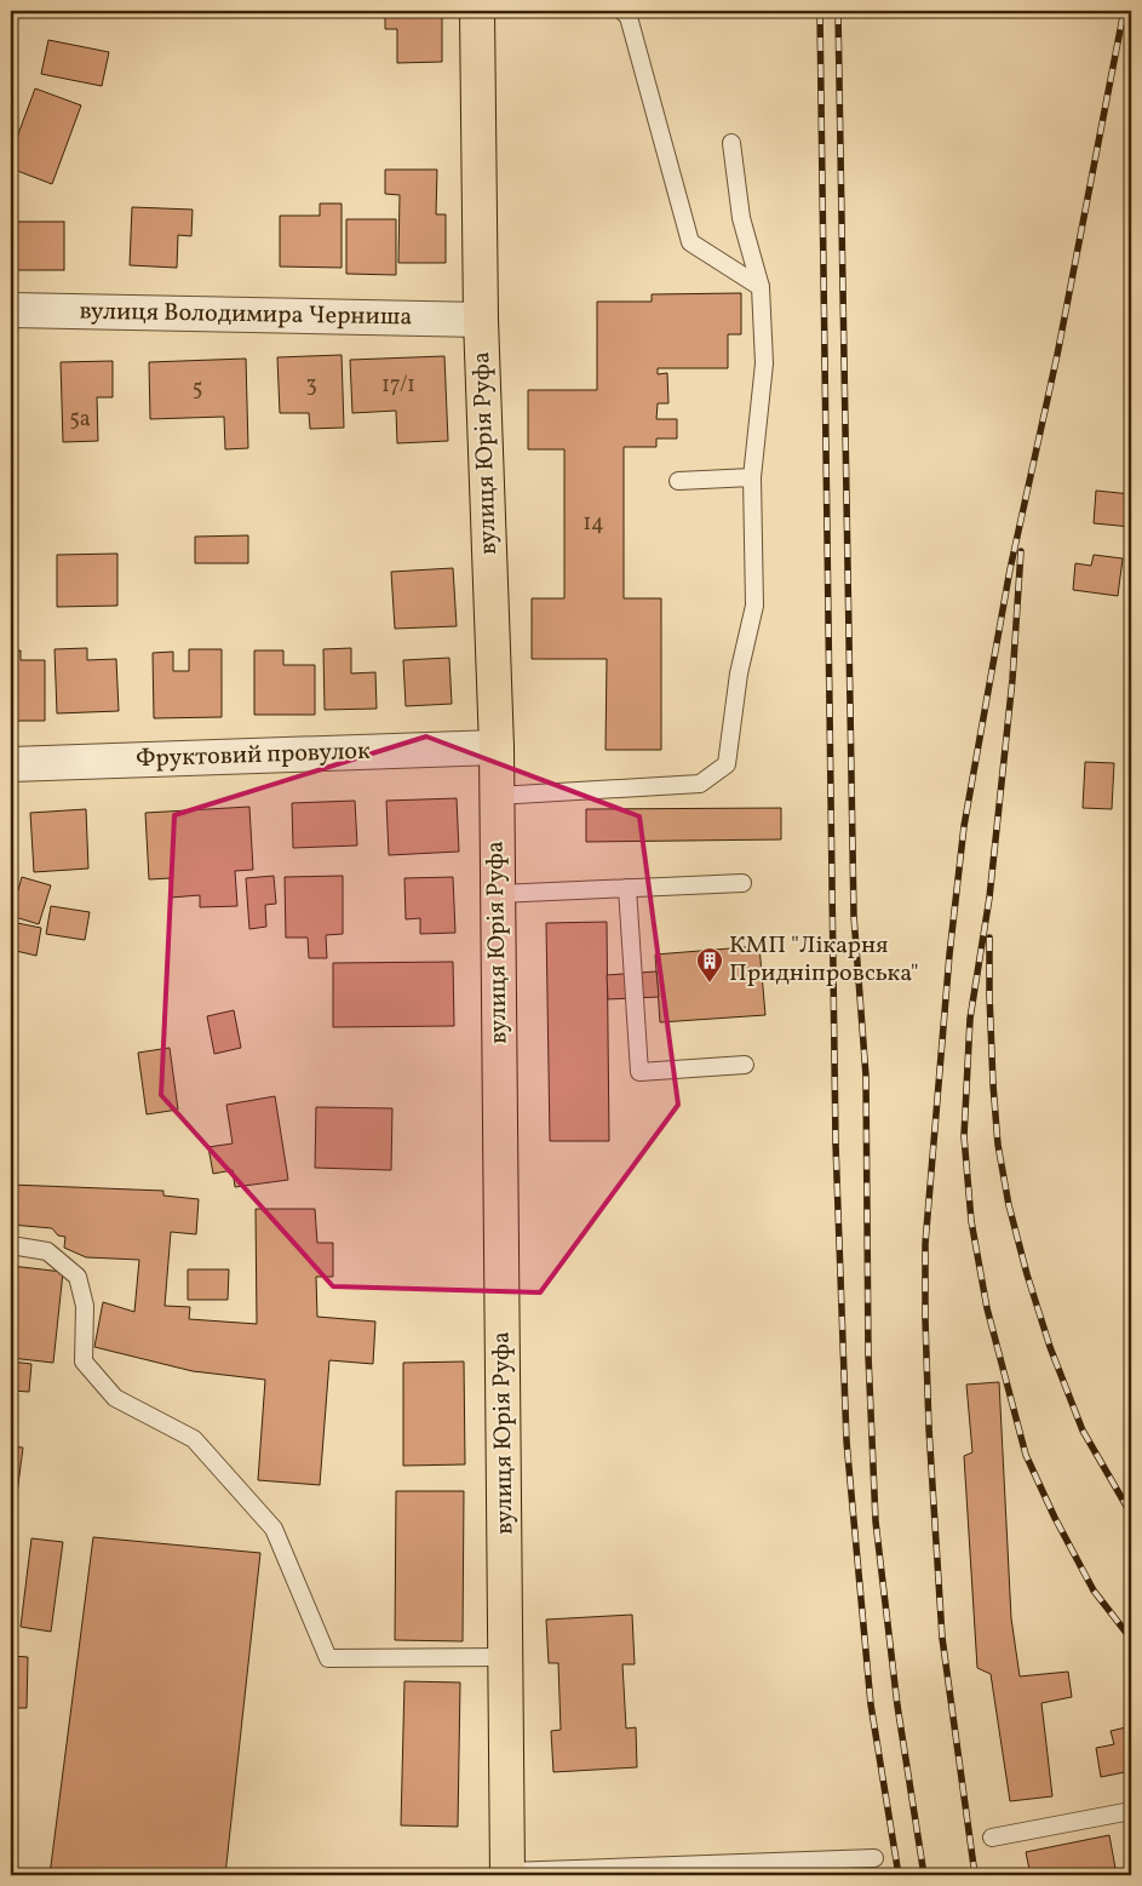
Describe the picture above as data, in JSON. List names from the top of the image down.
{
  "streets": {
    "main road": ["вулиця Юрія Руфа"],
    "street": ["вулиця Володимира Черниша", "Фруктовий провулок"]
  },
  "crossings": [
    ["вулиця Володимира Черниша", "вулиця Юрія Руфа"],
    ["вулиця Юрія Руфа", "Фруктовий провулок"]
  ],
  "places": {
    "building": ["КМП \"Лікарня Придніпровська\""]
  },
  "house_numbers": [
    "3",
    "17/1",
    "5",
    "5а",
    "14"
  ]
}
